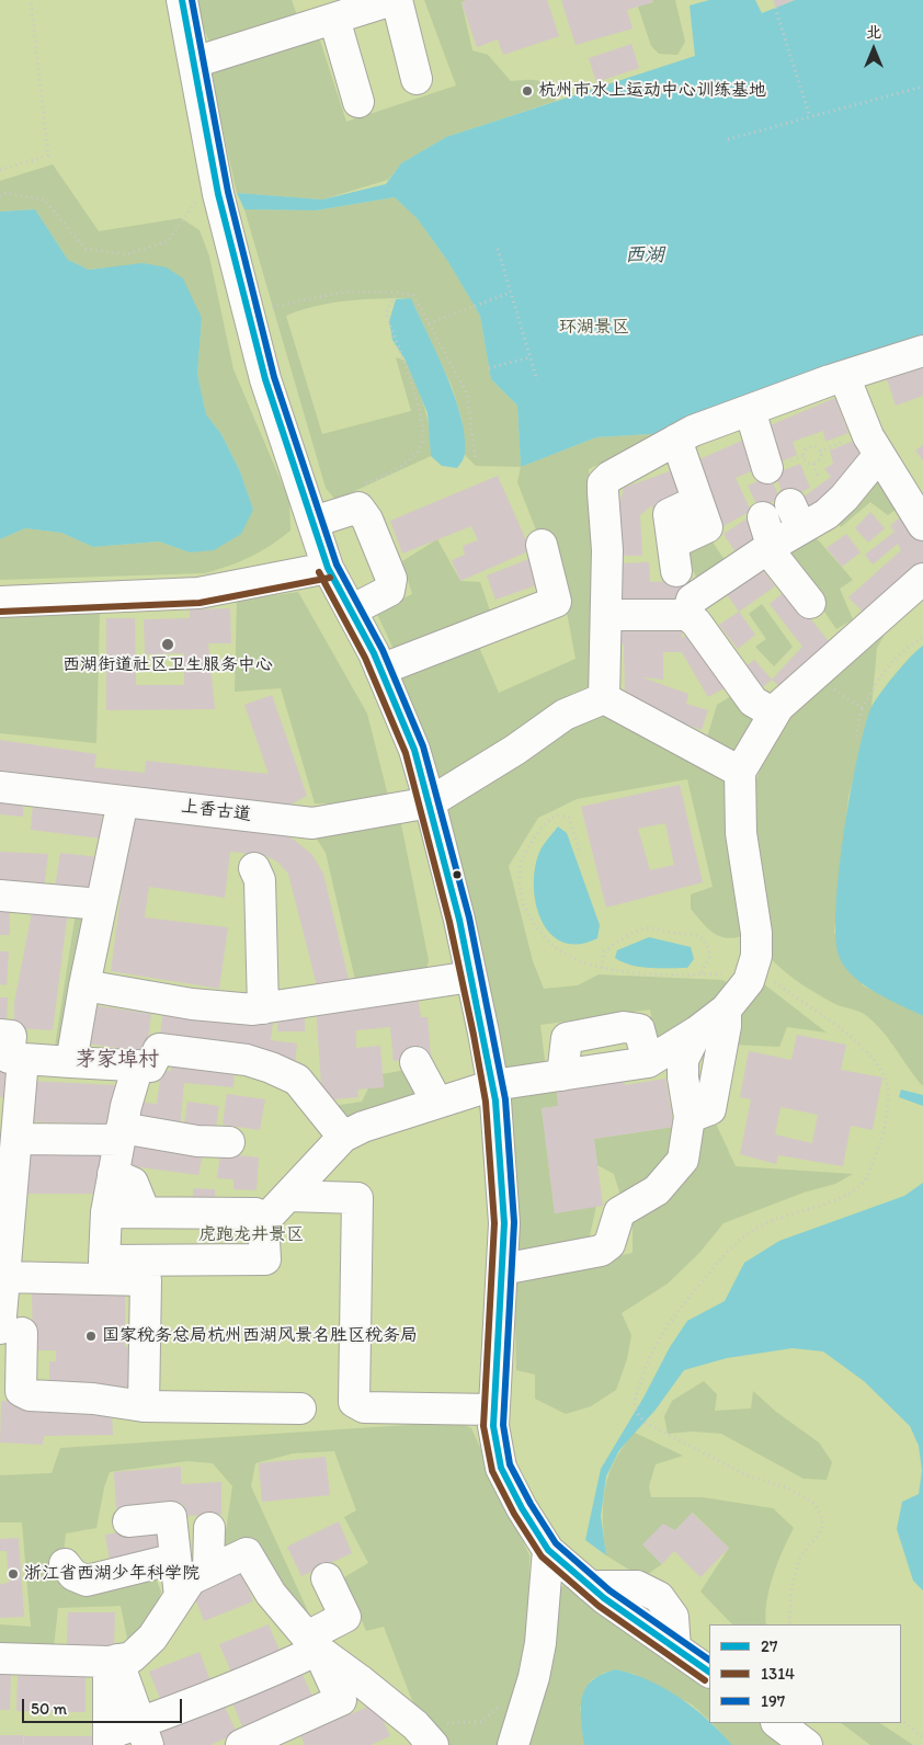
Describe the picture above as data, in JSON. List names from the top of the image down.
{
  "streets": {
    "street": ["上香古道"]
  },
  "districts": ["茅家埠村"],
  "water": ["西湖"],
  "parks": ["环湖景区", "虎跑龙井景区"],
  "places": [
    "杭州市水上运动中心训练基地",
    "西湖街道社区卫生服务中心",
    "国家税务总局杭州西湖风景名胜区税务局",
    "浙江省西湖少年科学院"
  ],
  "lines": ["transit line 27", "transit line 197", "transit line 1314"],
  "legend": ["27", "1314", "197"],
  "scale_bar": "50 m",
  "north": "top"
}
